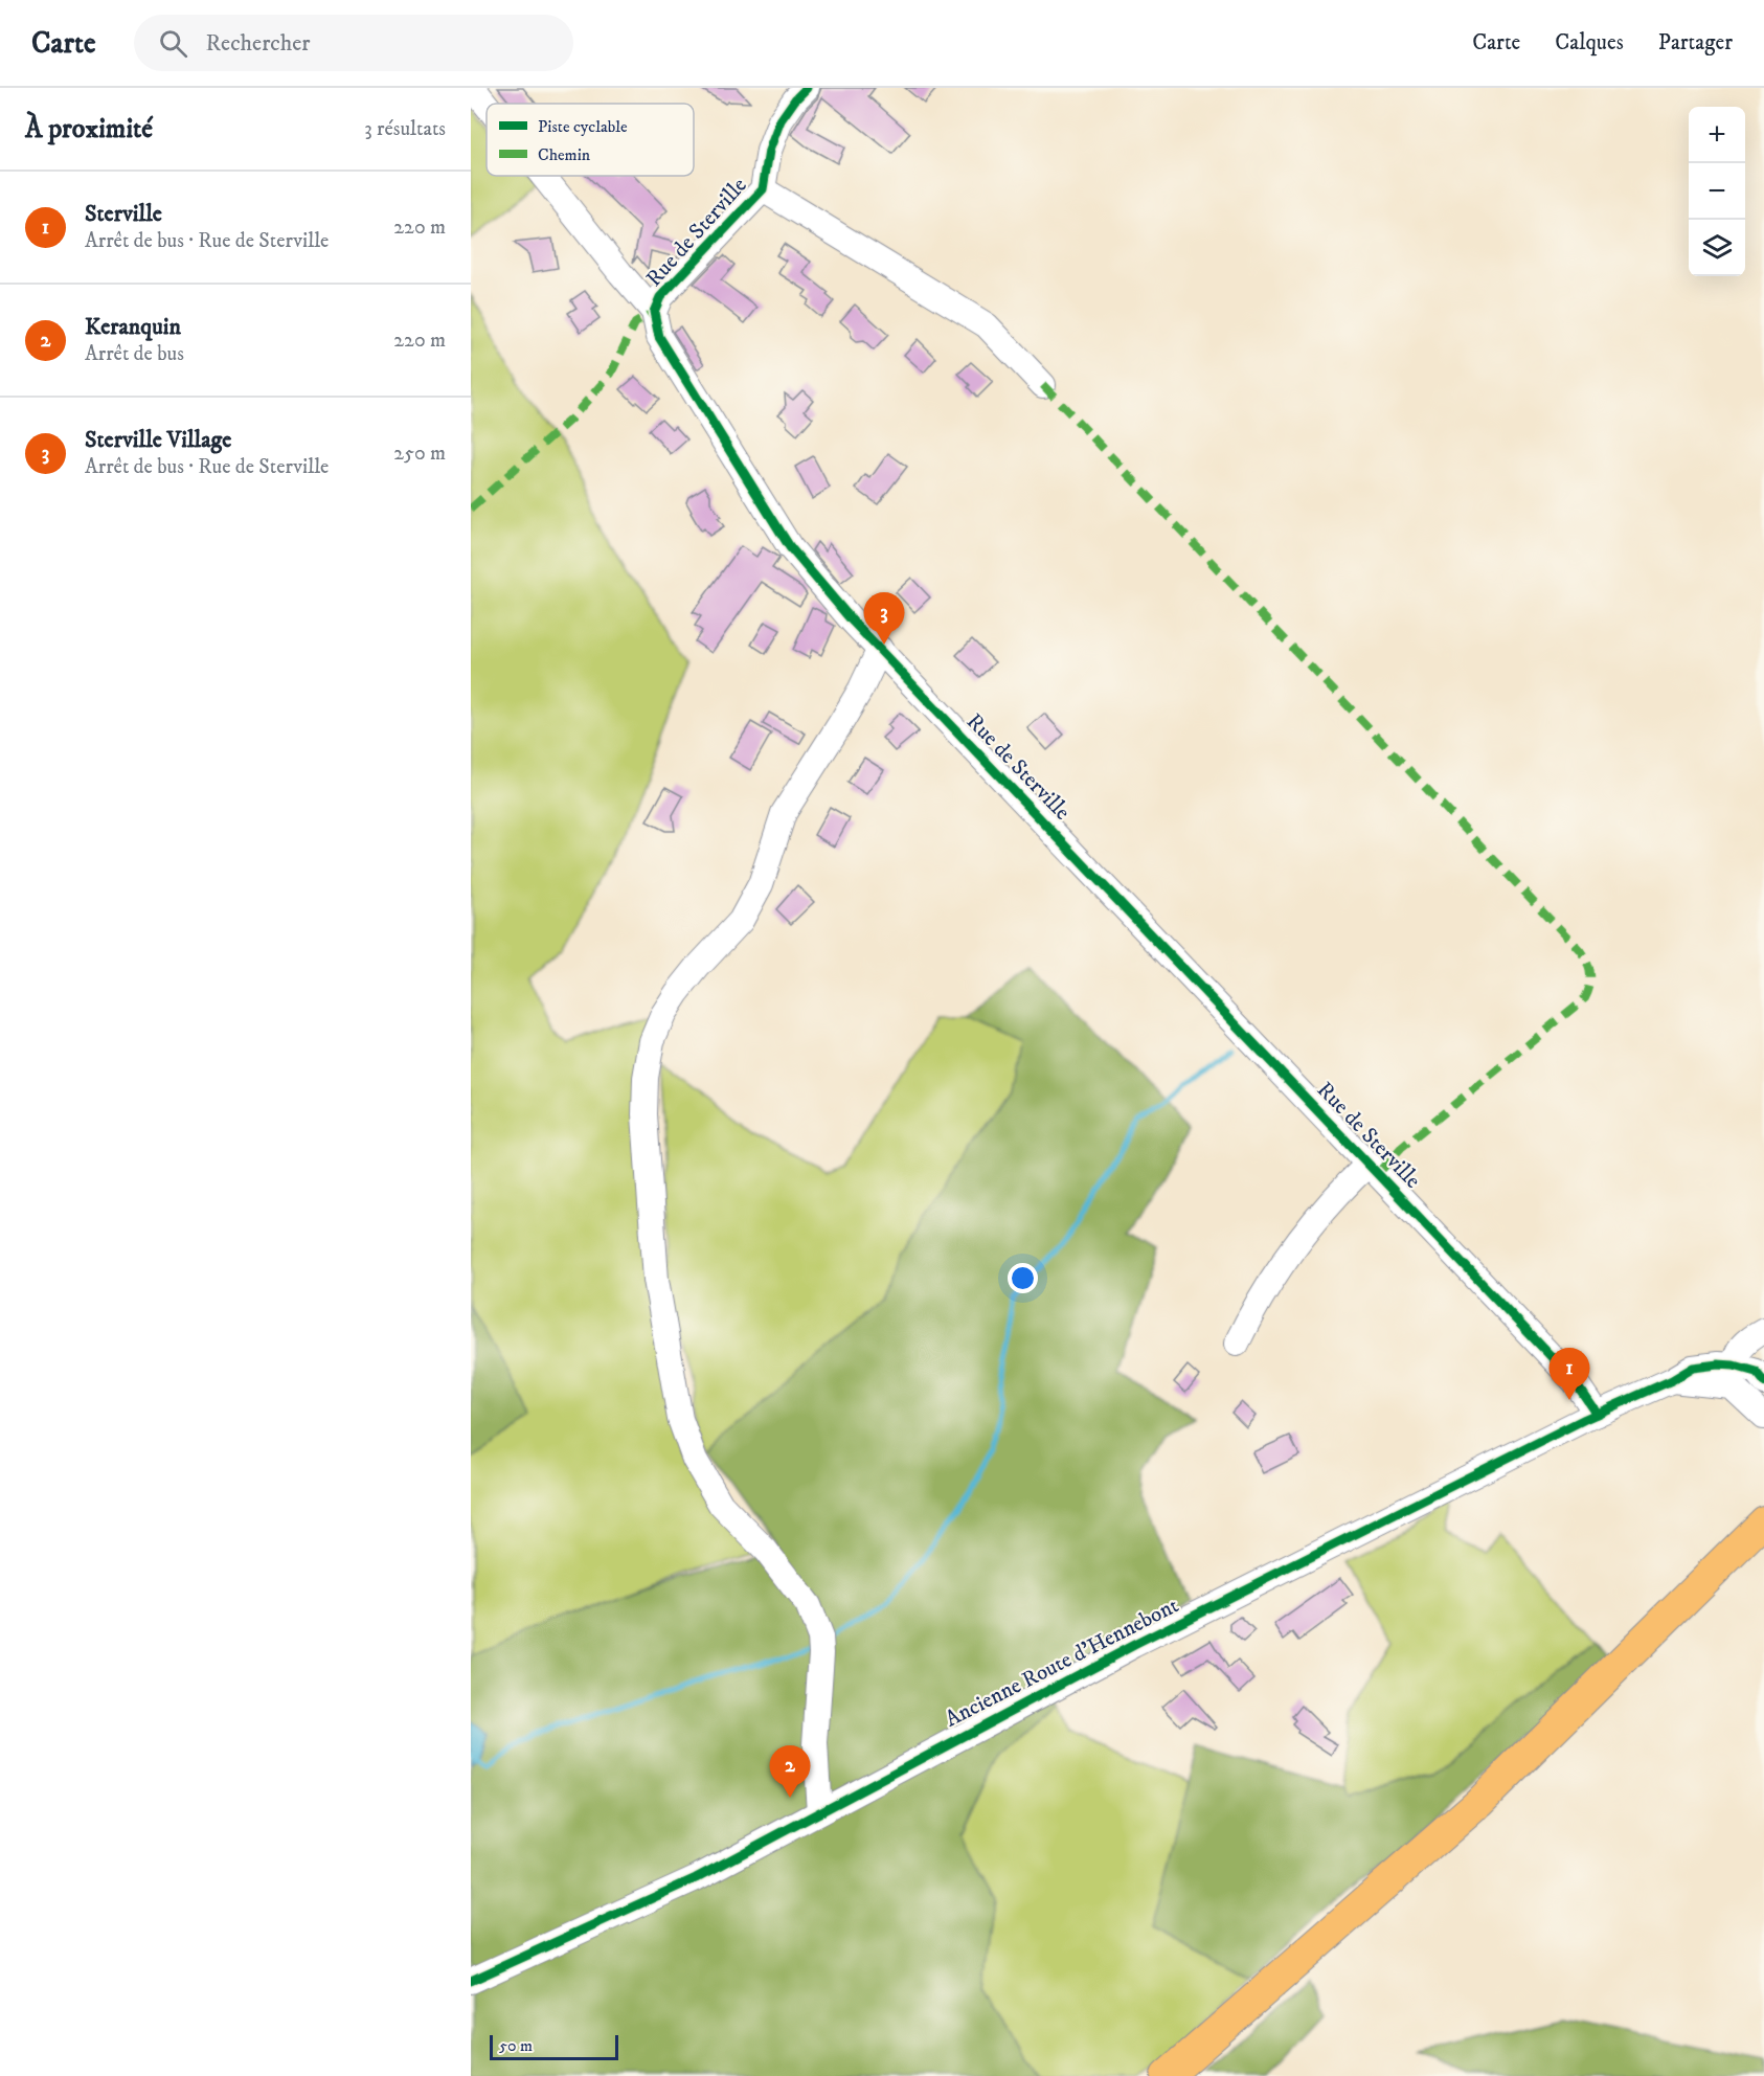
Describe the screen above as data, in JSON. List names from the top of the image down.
{
  "streets": {
    "street": ["Rue de Sterville", "Ancienne Route d'Hennebont"]
  },
  "crossings": [
    ["Rue de Sterville", "Ancienne Route d'Hennebont"]
  ],
  "legend": ["Piste cyclable", "Chemin"],
  "scale_bar": "50 m",
  "page": {
    "header": "Carte",
    "search": "Rechercher",
    "nav": ["Carte", "Calques", "Partager"],
    "heading": ["À proximité", "3 résultats"],
    "map_buttons": ["+", "−"],
    "list": [
      {
        "mark": "1",
        "name": "Sterville",
        "note": "Arrêt de bus · Rue de Sterville",
        "value": "220 m"
      },
      {
        "mark": "2",
        "name": "Keranquin",
        "note": "Arrêt de bus",
        "value": "220 m"
      },
      {
        "mark": "3",
        "name": "Sterville Village",
        "note": "Arrêt de bus · Rue de Sterville",
        "value": "250 m"
      }
    ],
    "pins": ["3", "1", "2"],
    "scale": "50 m"
  }
}
